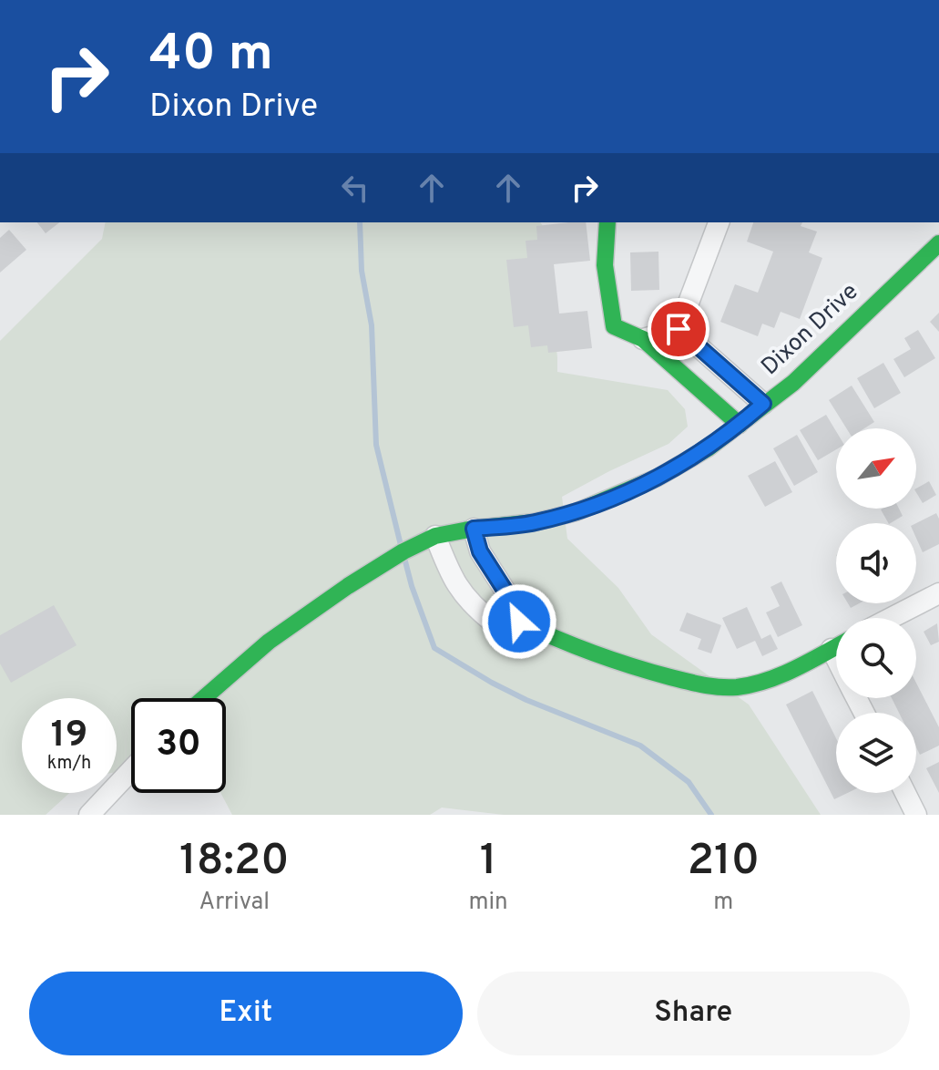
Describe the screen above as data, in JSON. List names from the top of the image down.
{
  "streets": {
    "street": ["Dixon Drive"]
  },
  "north": "top right",
  "page": {
    "turn": ["40 m", "Dixon Drive"],
    "speed": "19 km/h",
    "limit": "30",
    "eta": [
      "18:20",
      "Arrival",
      "1",
      "min",
      "210",
      "m"
    ],
    "buttons": ["Exit", "Share"]
  }
}
